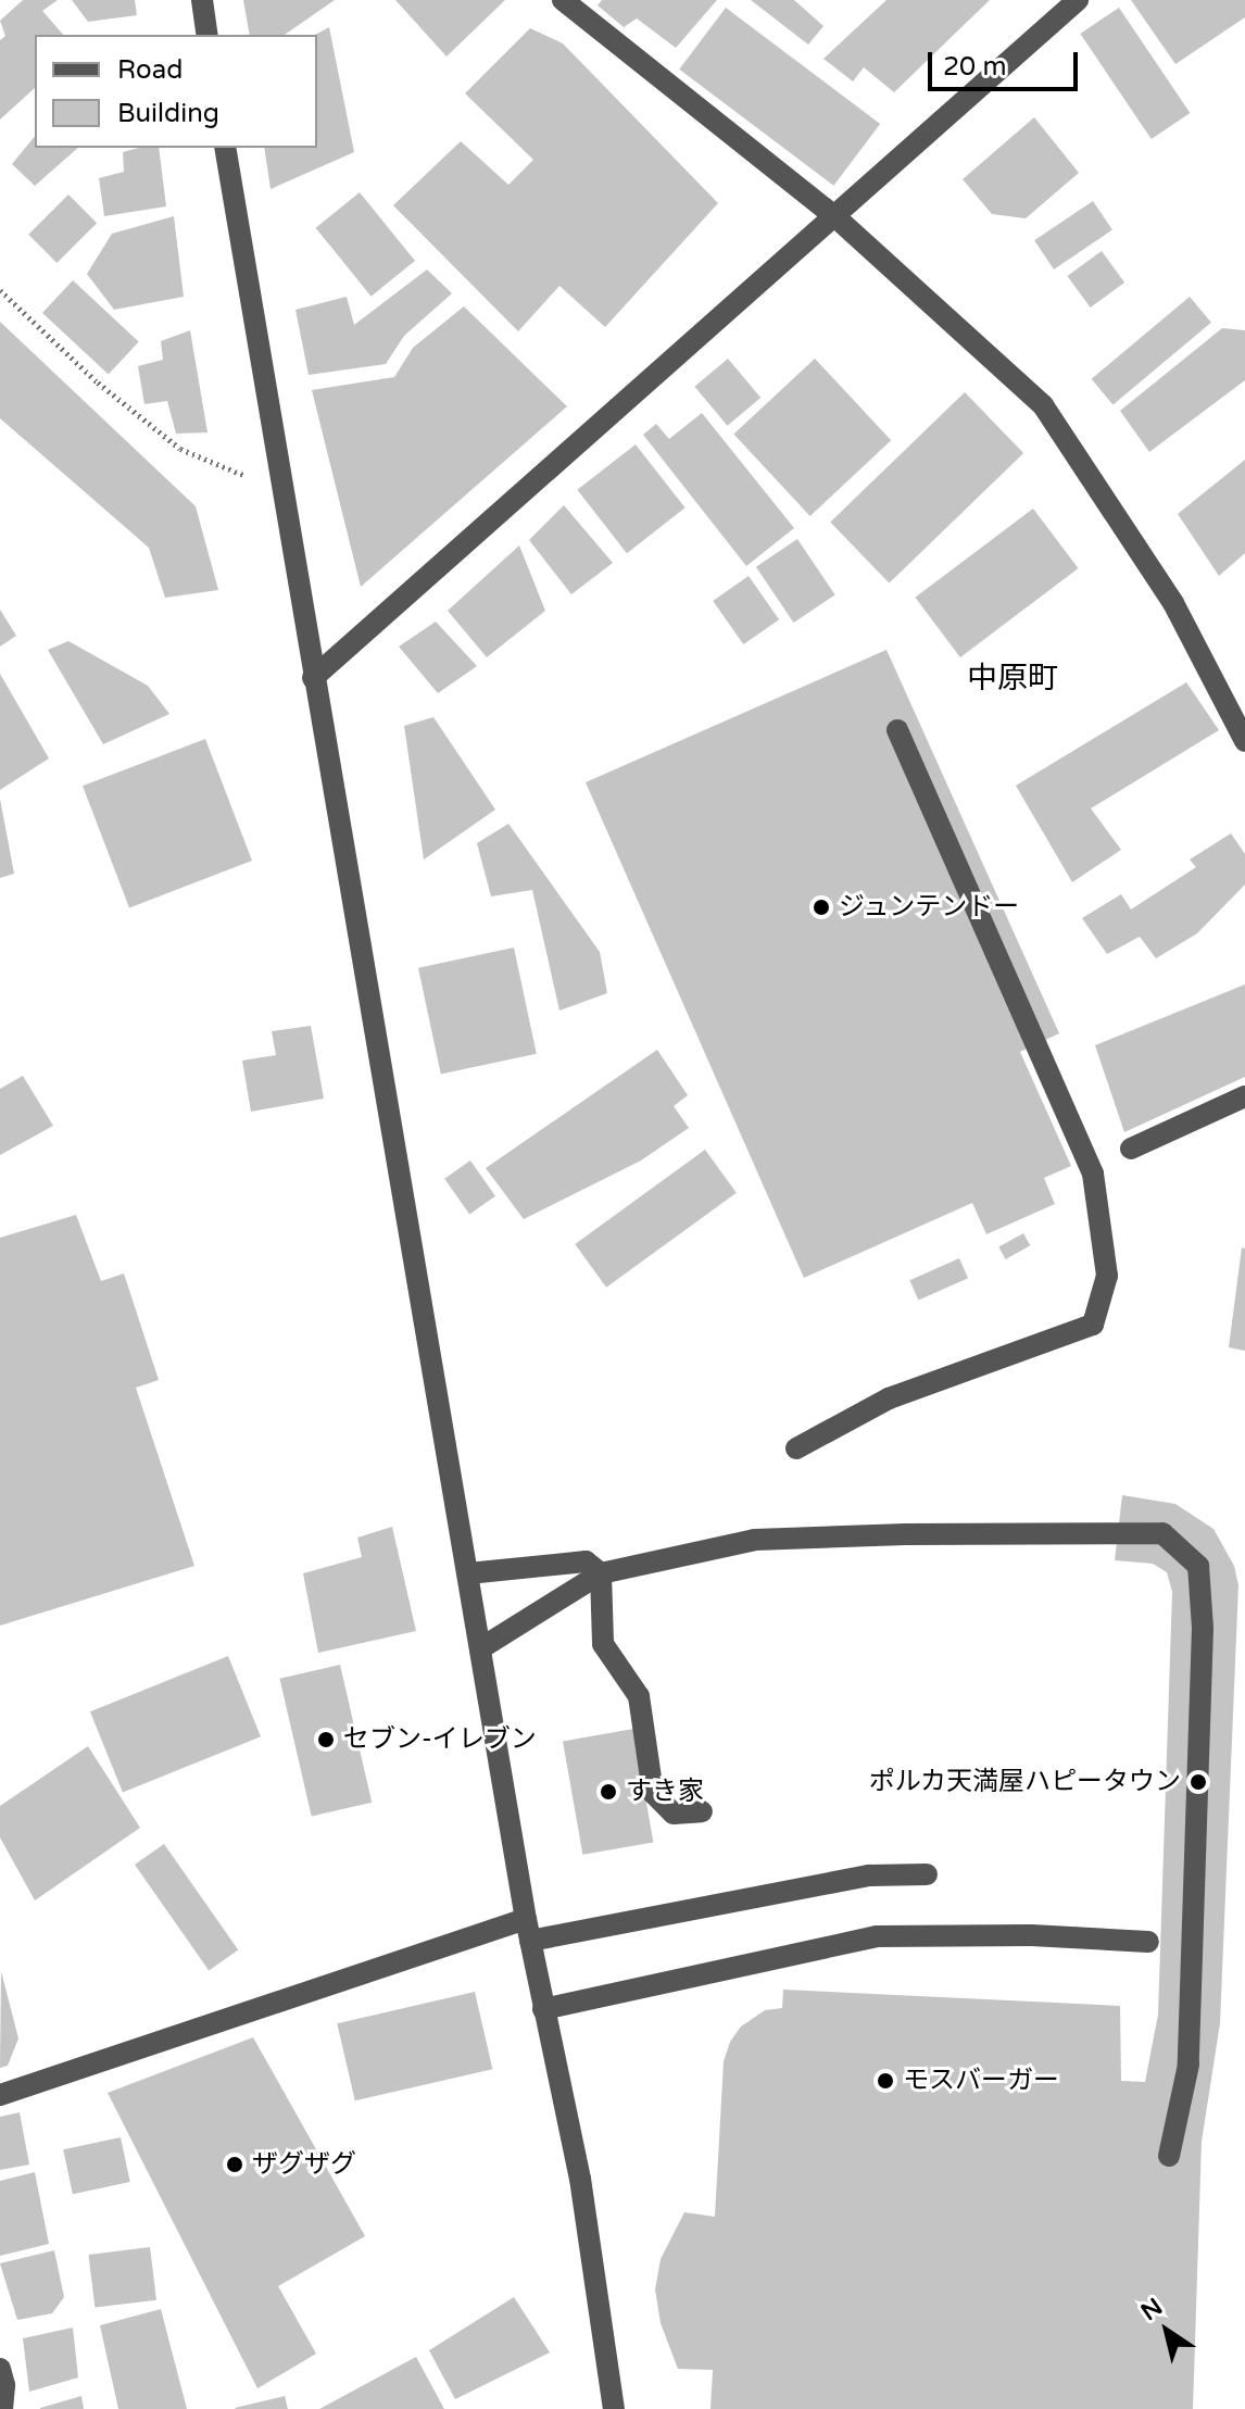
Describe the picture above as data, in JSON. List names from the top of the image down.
{
  "districts": ["中原町"],
  "places": [
    "ジュンテンドー",
    "セブン-イレブン",
    "ポルカ天満屋ハピータウン",
    "すき家",
    "モスバーガー",
    "ザグザグ"
  ],
  "legend": ["Road", "Building"],
  "scale_bar": "20 m",
  "north": "top left"
}
